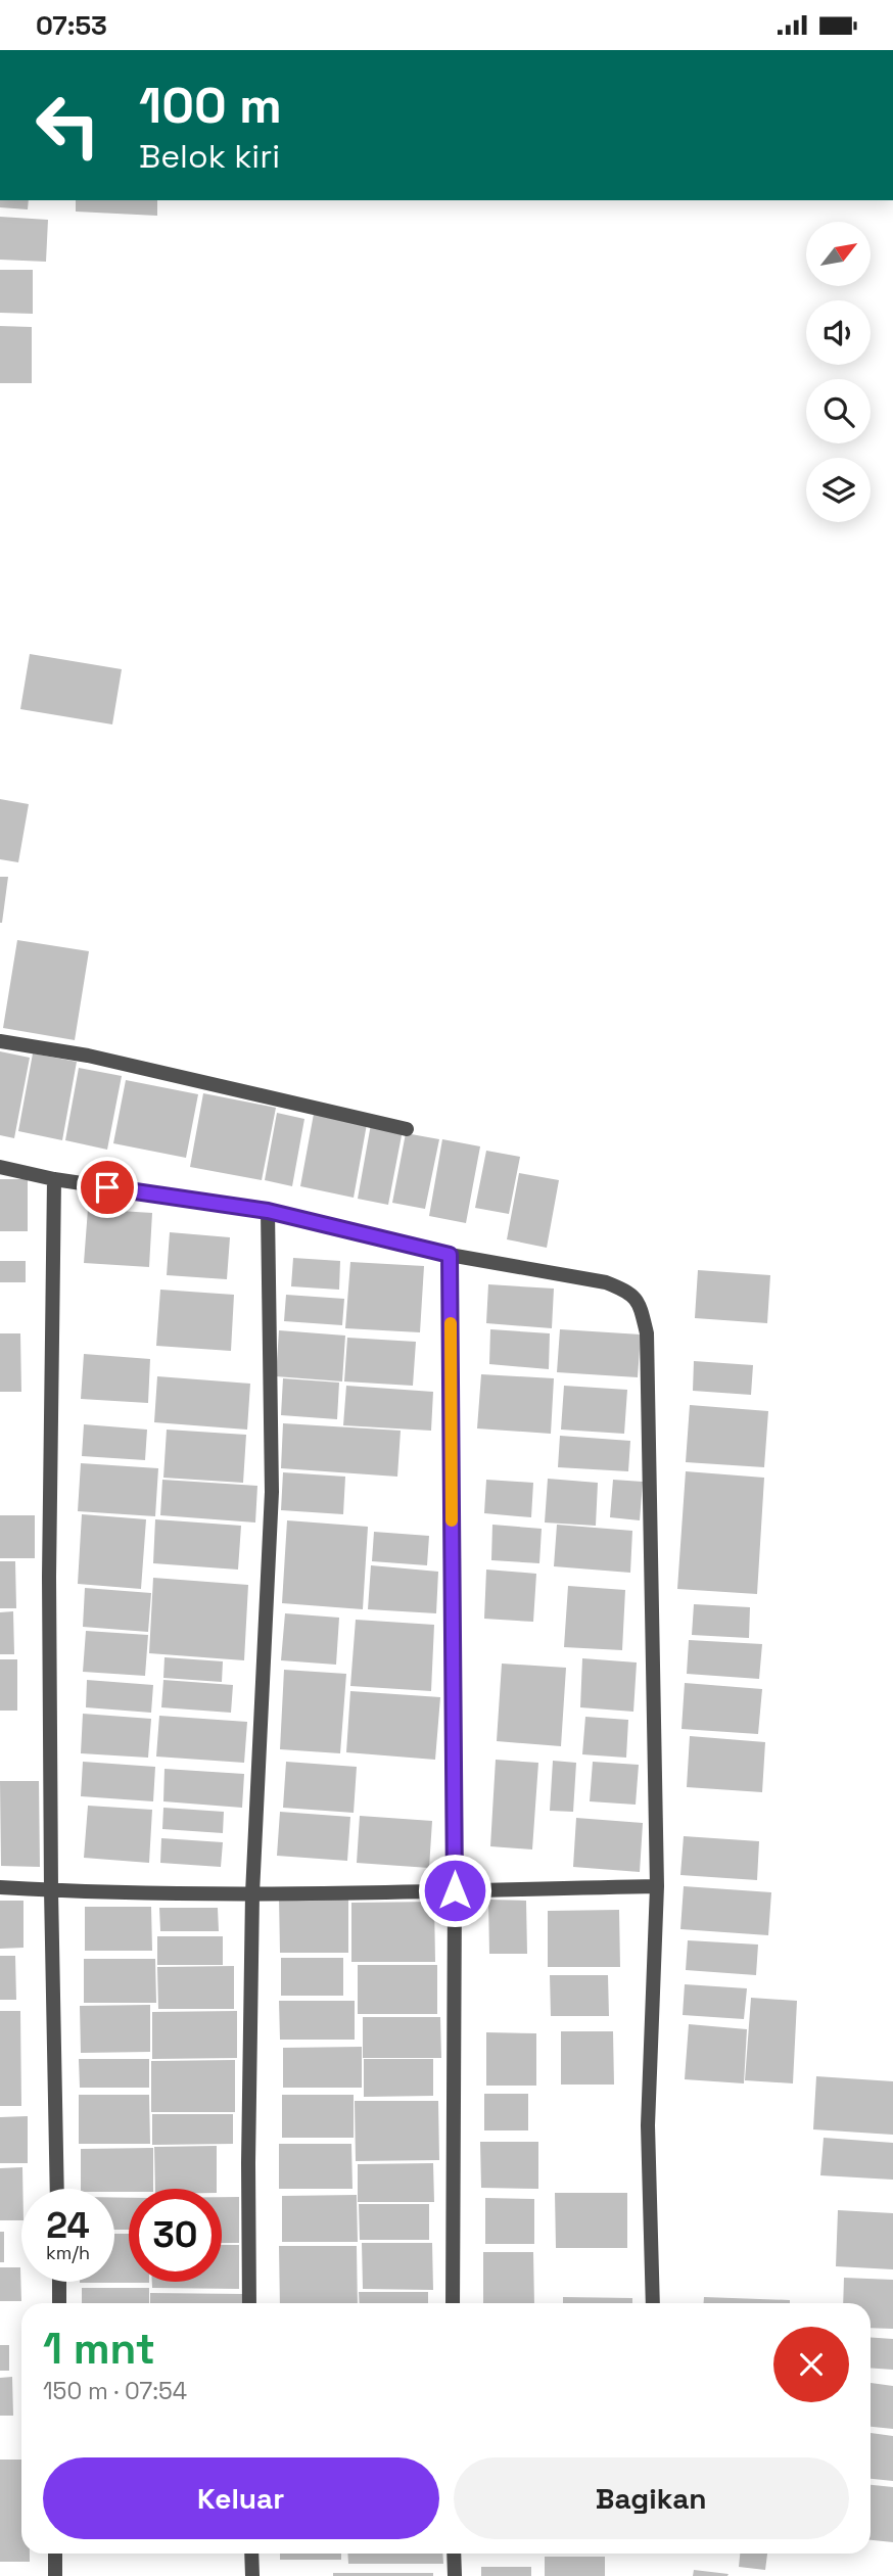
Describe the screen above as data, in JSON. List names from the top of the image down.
{
  "north": "top right",
  "page": {
    "status": "07:53",
    "turn": ["100 m", "Belok kiri"],
    "speed": "24 km/h",
    "limit": "30",
    "heading": ["1 mnt", "150 m · 07:54"],
    "buttons": ["Keluar", "Bagikan"]
  }
}
